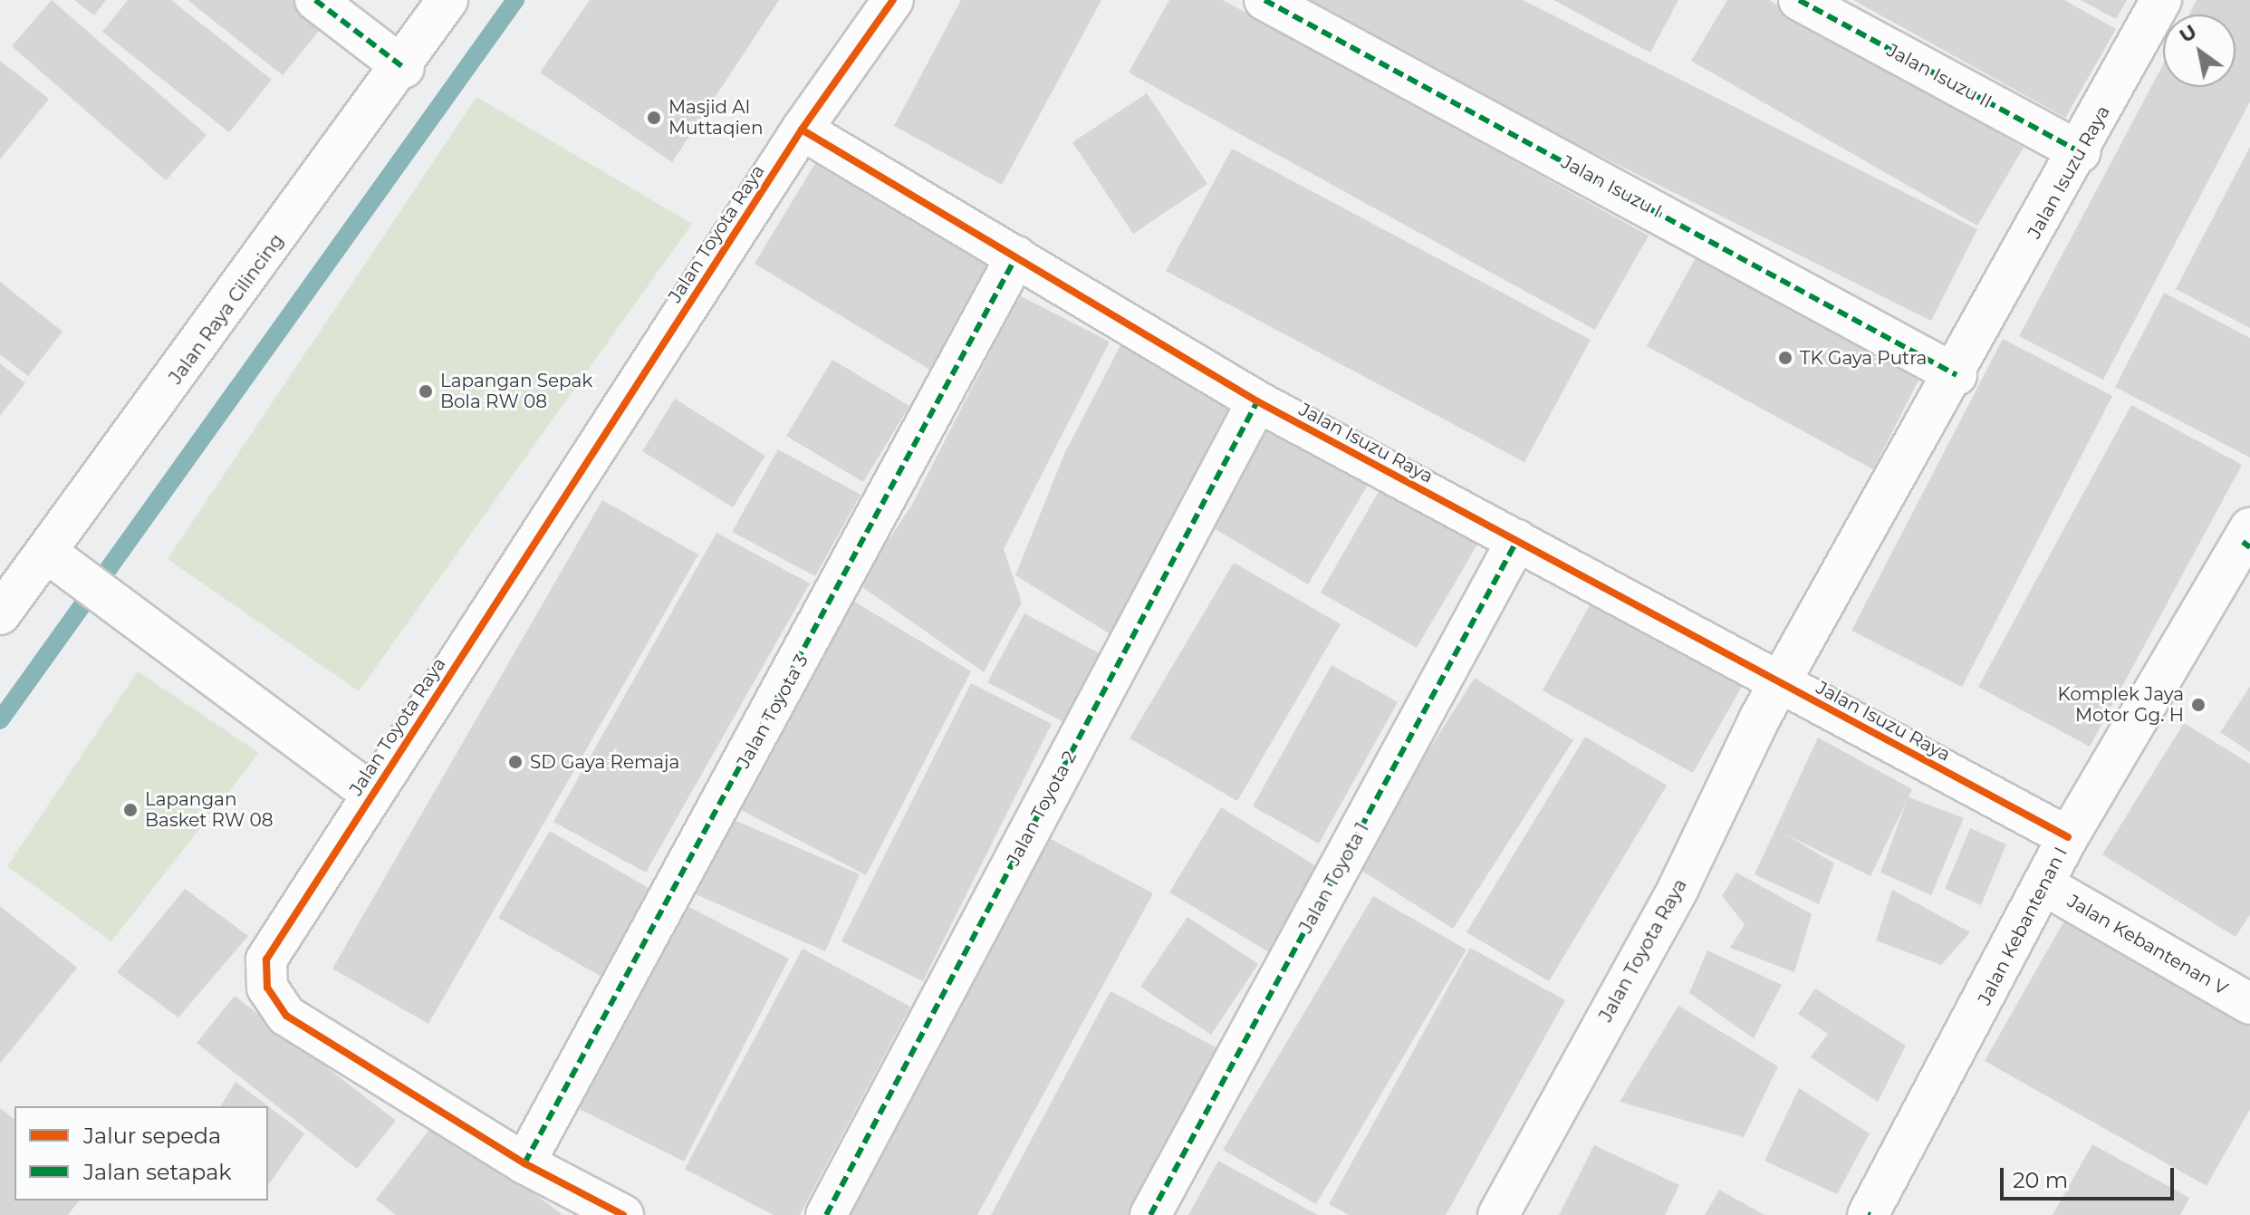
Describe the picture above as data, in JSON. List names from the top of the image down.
{
  "streets": {
    "street": [
      "Jalan Isuzu II",
      "Jalan Isuzu Raya",
      "Jalan Isuzu I",
      "Jalan Toyota Raya",
      "Jalan Raya Cilincing",
      "Jalan Toyota 3",
      "Jalan Toyota 2",
      "Jalan Toyota 1",
      "Jalan Kebantenan I",
      "Jalan Kebantenan V"
    ]
  },
  "crossings": [
    ["Jalan Isuzu II", "Jalan Isuzu Raya"],
    ["Jalan Isuzu Raya", "Jalan Isuzu I"],
    ["Jalan Isuzu Raya", "Jalan Toyota Raya"],
    ["Jalan Isuzu Raya", "Jalan Toyota 3"],
    ["Jalan Isuzu Raya", "Jalan Toyota 2"],
    ["Jalan Isuzu Raya", "Jalan Toyota 1"],
    ["Jalan Isuzu Raya", "Jalan Kebantenan I"],
    ["Jalan Toyota Raya", "Jalan Toyota 3"],
    ["Jalan Kebantenan I", "Jalan Kebantenan V"]
  ],
  "places": [
    "Masjid Al Muttaqien",
    "TK Gaya Putra",
    "Lapangan Sepak Bola RW 08",
    "Komplek Jaya Motor Gg. H",
    "SD Gaya Remaja",
    "Lapangan Basket RW 08"
  ],
  "legend": ["Jalur sepeda", "Jalan setapak"],
  "scale_bar": "20 m",
  "north": "top left"
}
